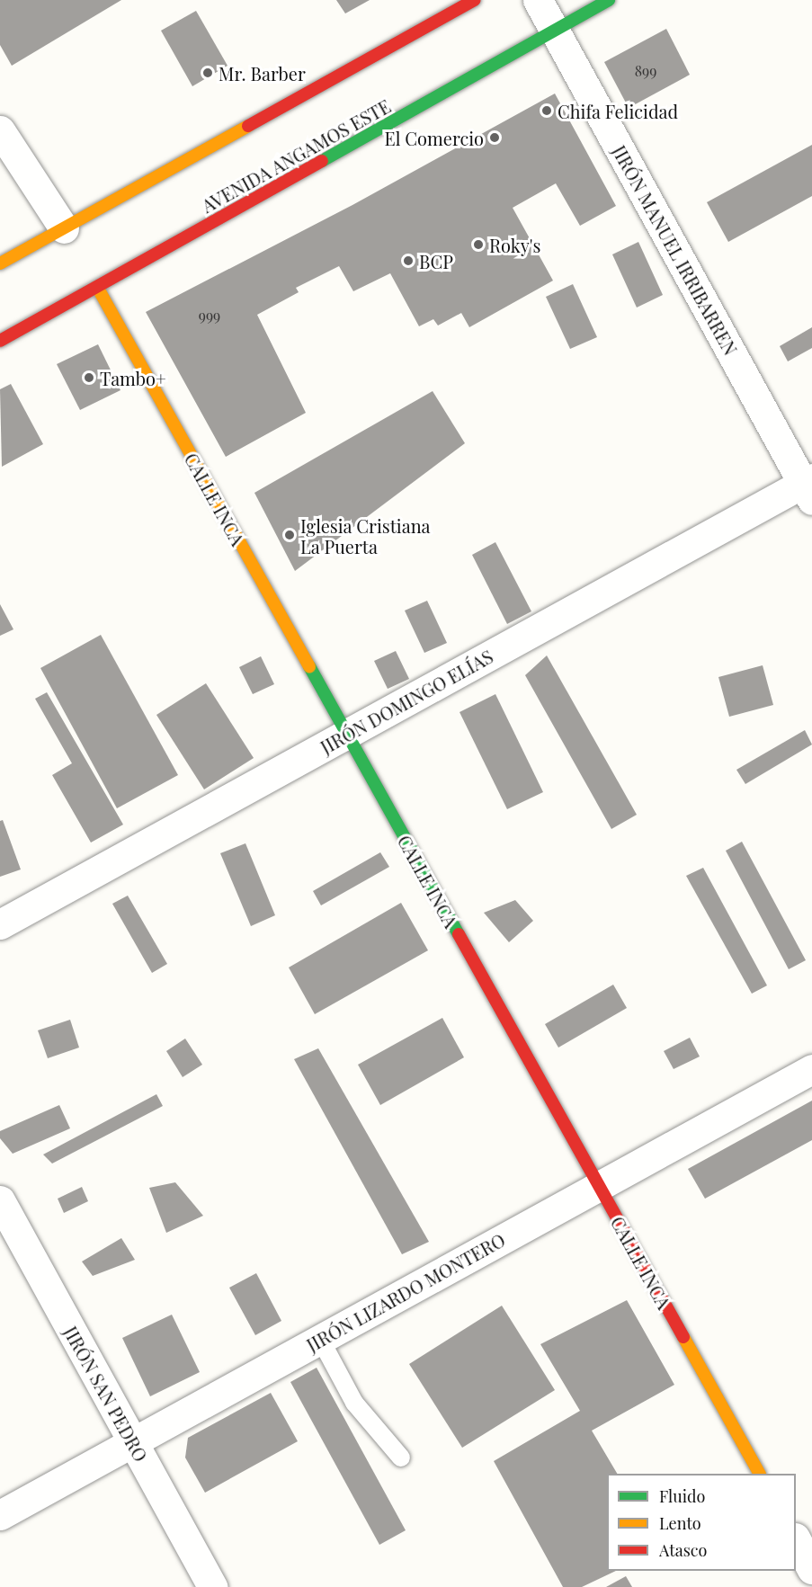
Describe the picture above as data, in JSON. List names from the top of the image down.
{
  "streets": {
    "street": [
      "AVENIDA ANGAMOS ESTE",
      "JIRÓN MANUEL IRRIBARREN",
      "CALLE INCA",
      "JIRÓN DOMINGO ELÍAS",
      "JIRÓN LIZARDO MONTERO",
      "JIRÓN SAN PEDRO"
    ]
  },
  "crossings": [
    ["AVENIDA ANGAMOS ESTE", "JIRÓN MANUEL IRRIBARREN"],
    ["AVENIDA ANGAMOS ESTE", "CALLE INCA"],
    ["JIRÓN MANUEL IRRIBARREN", "JIRÓN DOMINGO ELÍAS"],
    ["CALLE INCA", "JIRÓN DOMINGO ELÍAS"],
    ["CALLE INCA", "JIRÓN LIZARDO MONTERO"],
    ["JIRÓN LIZARDO MONTERO", "JIRÓN SAN PEDRO"]
  ],
  "places": [
    "Mr. Barber",
    "Chifa Felicidad",
    "El Comercio",
    "Roky's",
    "BCP",
    "Tambo+",
    "Iglesia Cristiana La Puerta"
  ],
  "house_numbers": ["899", "999"],
  "legend": ["Fluido", "Lento", "Atasco"]
}
